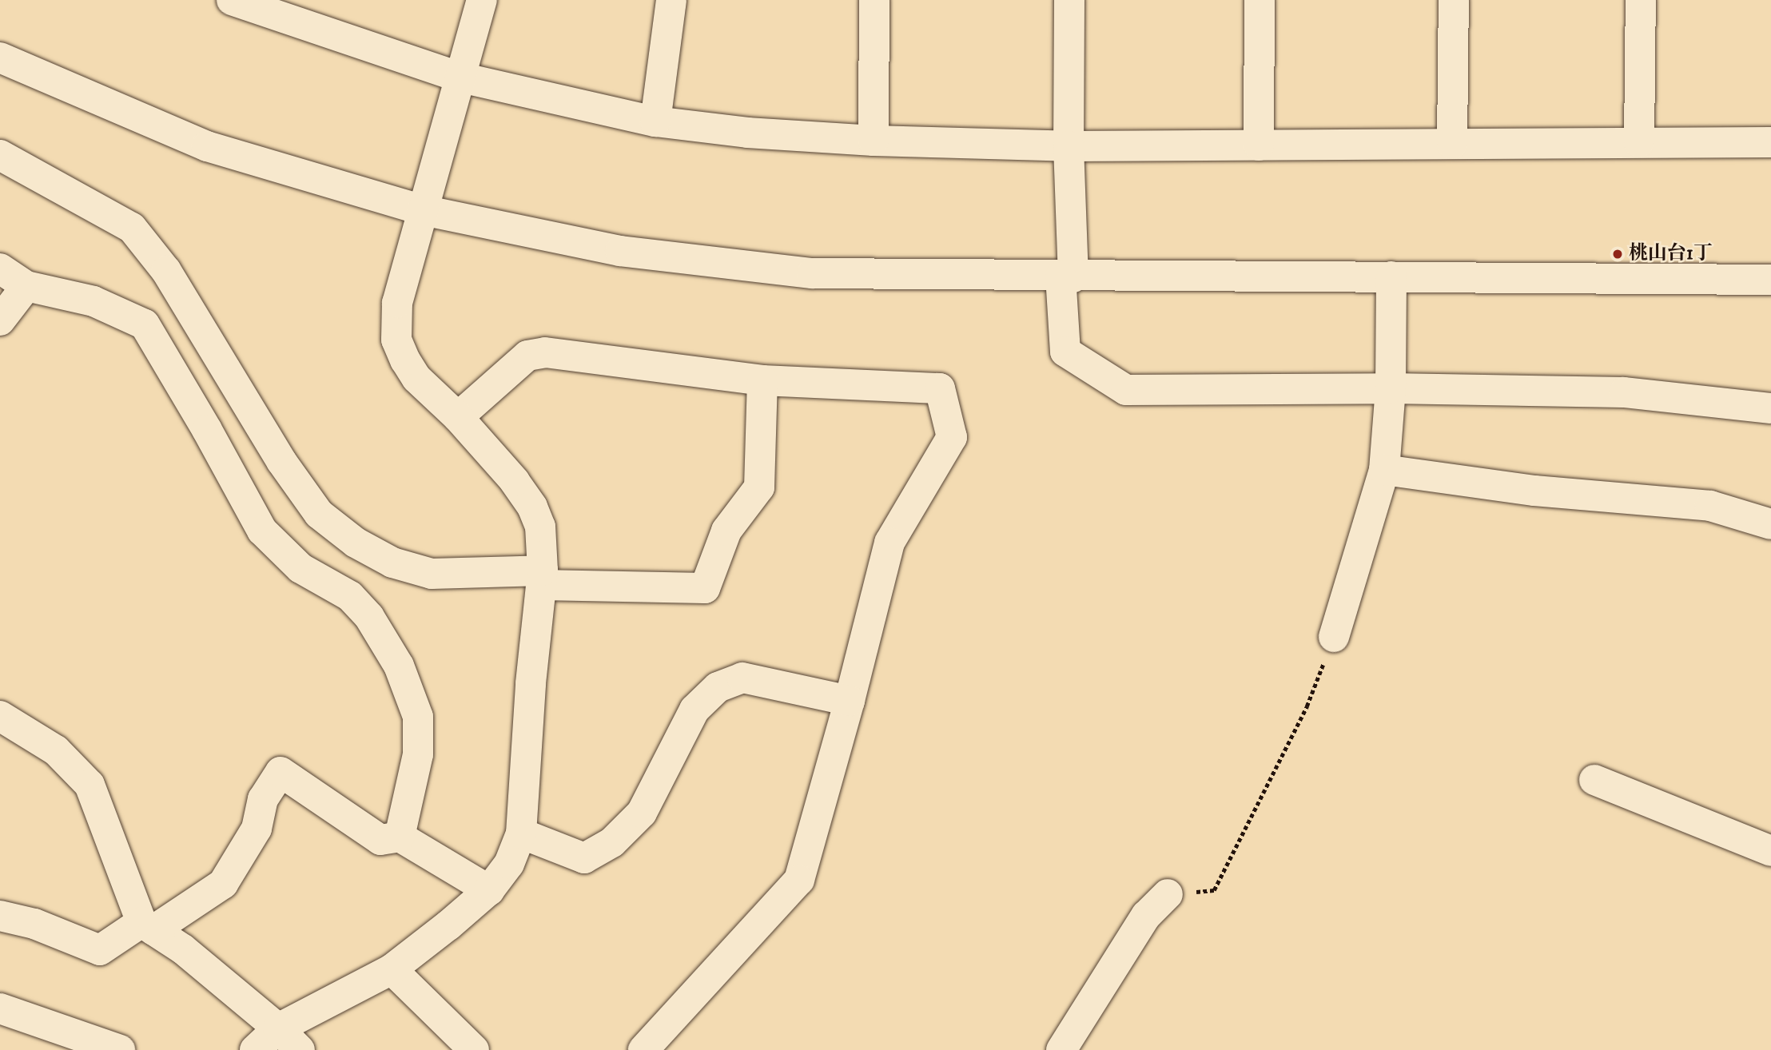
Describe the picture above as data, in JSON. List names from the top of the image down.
{
  "places": ["桃山台1丁"]
}
